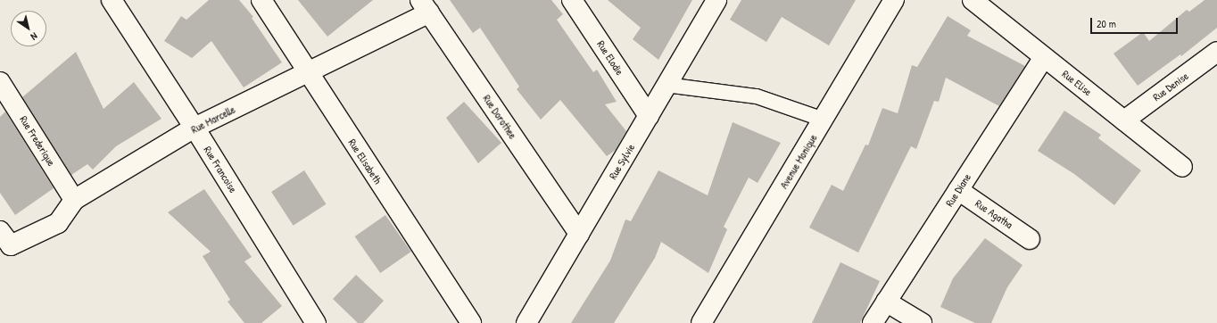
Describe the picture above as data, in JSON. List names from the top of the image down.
{
  "streets": {
    "street": [
      "Rue Elodie",
      "Rue Elise",
      "Rue Denise",
      "Rue Dorothee",
      "Rue Marcelle",
      "Rue Frederique",
      "Rue Elisabeth",
      "Rue Sylvie",
      "Avenue Monique",
      "Rue Francoise",
      "Rue Diane",
      "Rue Agatha"
    ]
  },
  "crossings": [
    ["Rue Elodie", "Rue Sylvie"],
    ["Rue Elise", "Rue Denise"],
    ["Rue Elise", "Rue Diane"],
    ["Rue Dorothee", "Rue Marcelle"],
    ["Rue Dorothee", "Rue Sylvie"],
    ["Rue Marcelle", "Rue Frederique"],
    ["Rue Marcelle", "Rue Elisabeth"],
    ["Rue Marcelle", "Rue Francoise"],
    ["Rue Diane", "Rue Agatha"]
  ],
  "scale_bar": "20 m",
  "north": "bottom right"
}
